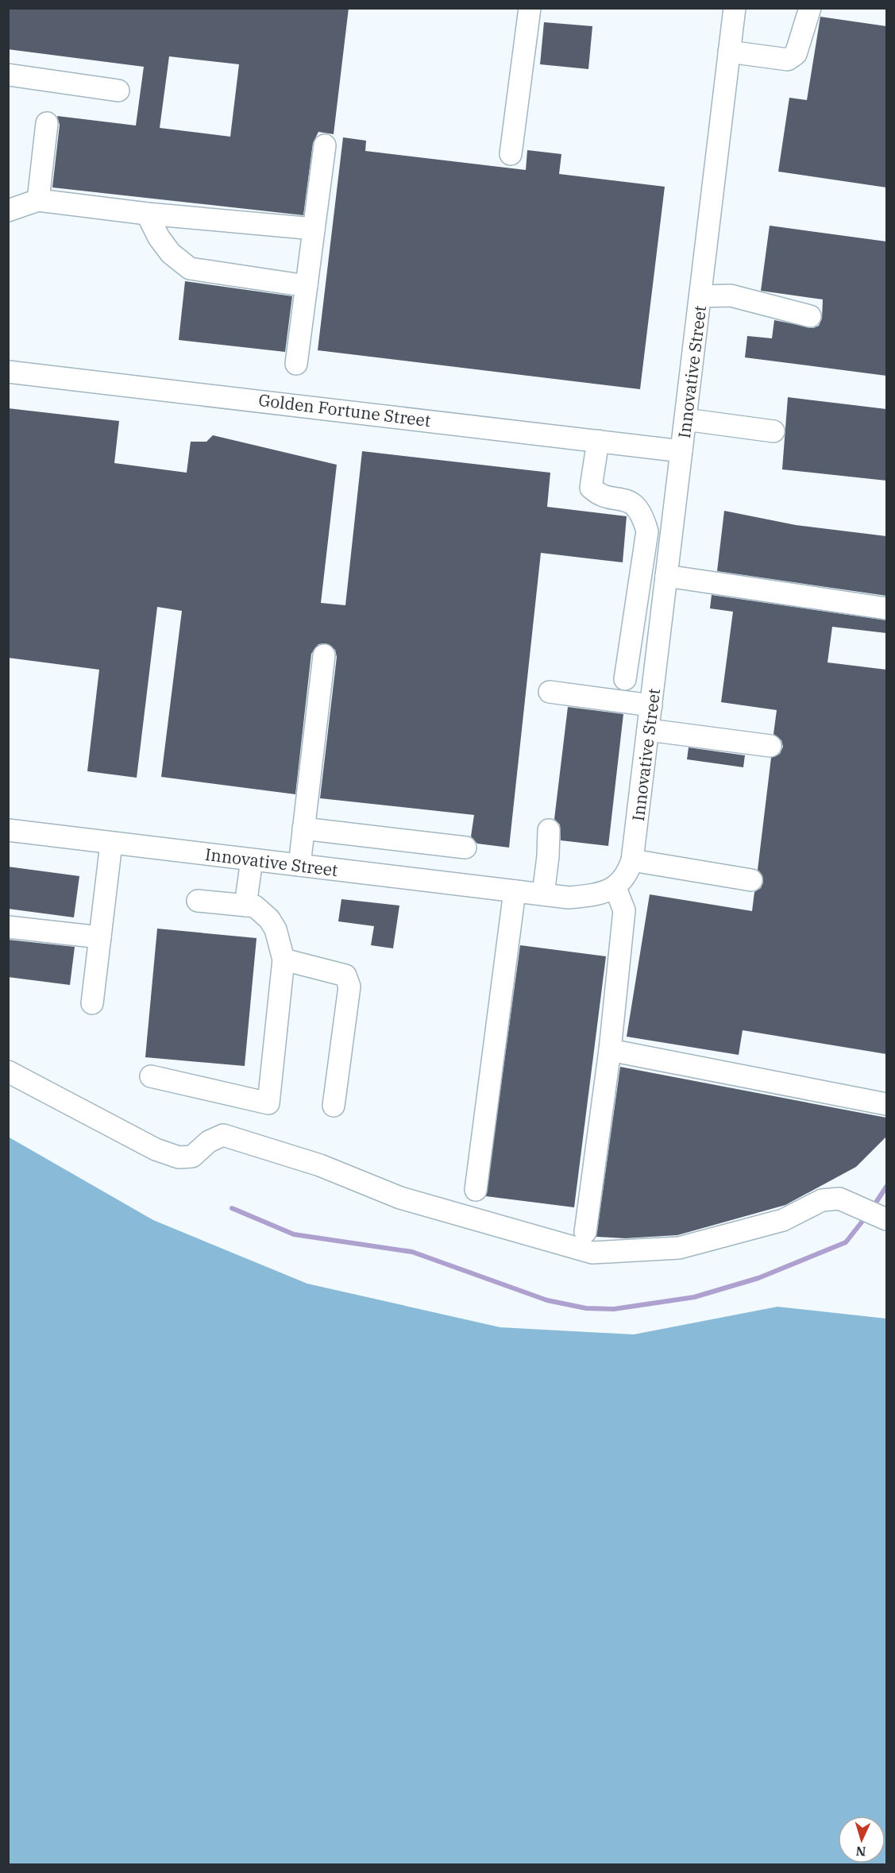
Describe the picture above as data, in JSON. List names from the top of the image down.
{
  "streets": {
    "street": ["Innovative Street", "Golden Fortune Street"]
  },
  "crossings": [
    ["Innovative Street", "Golden Fortune Street"]
  ],
  "north": "bottom"
}
